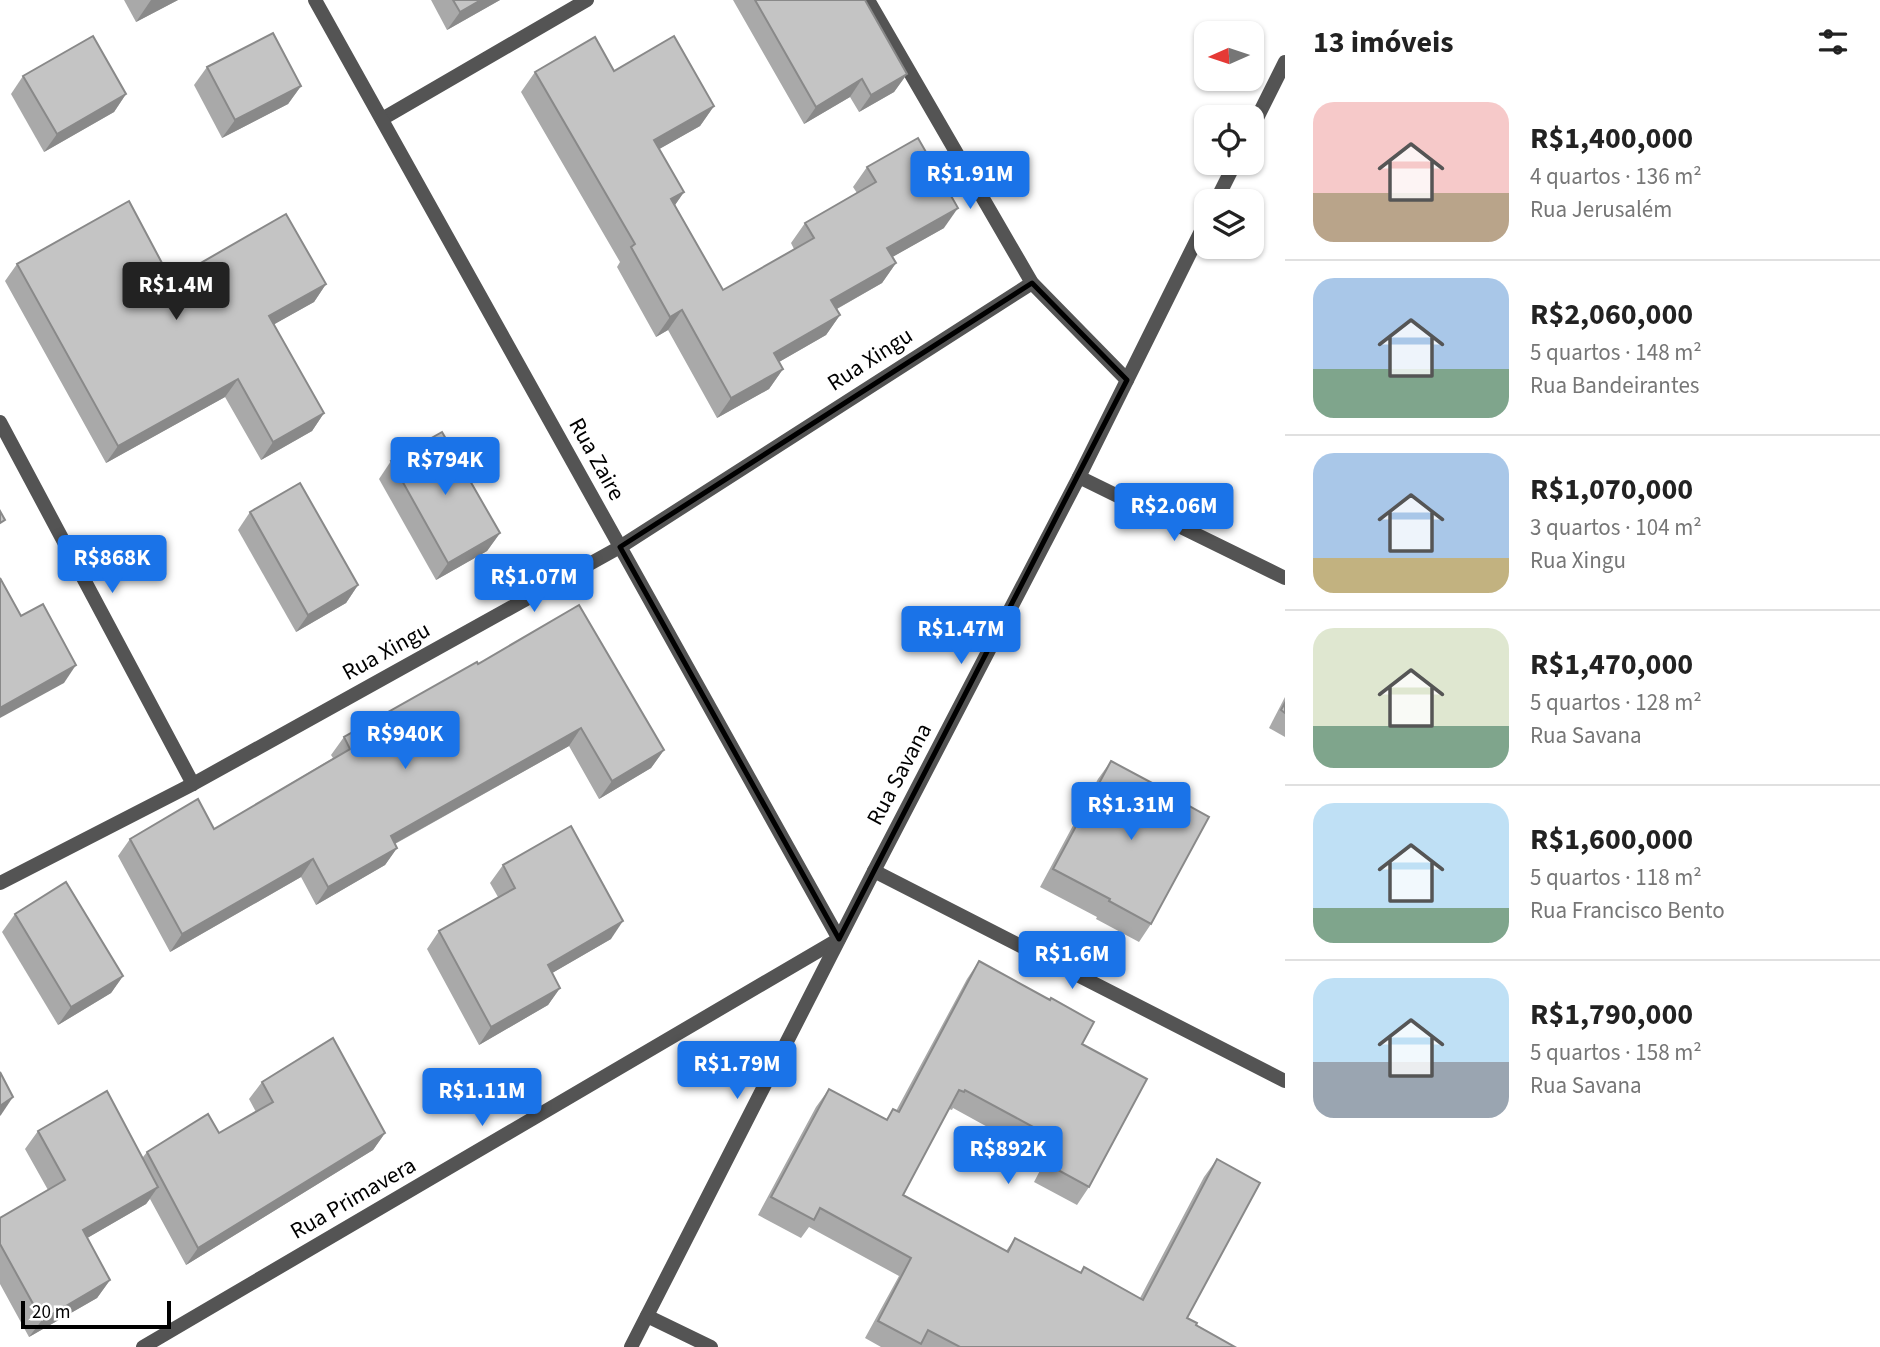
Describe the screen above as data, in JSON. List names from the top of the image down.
{
  "streets": {
    "street": [
      "Rua Xingu",
      "Rua Zaire",
      "Rua Savana",
      "Rua Primavera"
    ]
  },
  "crossings": [
    ["Rua Xingu", "Rua Zaire"],
    ["Rua Zaire", "Rua Savana"],
    ["Rua Zaire", "Rua Primavera"],
    ["Rua Savana", "Rua Primavera"]
  ],
  "scale_bar": "20 m",
  "north": "left",
  "page": {
    "heading": "13 imóveis",
    "list": [
      {
        "name": "R$1,400,000",
        "note": "4 quartos · 136 m² · Rua Jerusalém"
      },
      {
        "name": "R$2,060,000",
        "note": "5 quartos · 148 m² · Rua Bandeirantes"
      },
      {
        "name": "R$1,070,000",
        "note": "3 quartos · 104 m² · Rua Xingu"
      },
      {
        "name": "R$1,470,000",
        "note": "5 quartos · 128 m² · Rua Savana"
      },
      {
        "name": "R$1,600,000",
        "note": "5 quartos · 118 m² · Rua Francisco Bento"
      },
      {
        "name": "R$1,790,000",
        "note": "5 quartos · 158 m² · Rua Savana"
      }
    ],
    "price": [
      "R$1.91M",
      "R$1.4M",
      "R$794K",
      "R$2.06M",
      "R$868K",
      "R$1.07M",
      "R$1.47M",
      "R$940K",
      "R$1.31M",
      "R$1.6M",
      "R$1.79M",
      "R$1.11M",
      "R$892K"
    ],
    "scale": "20 m"
  }
}
